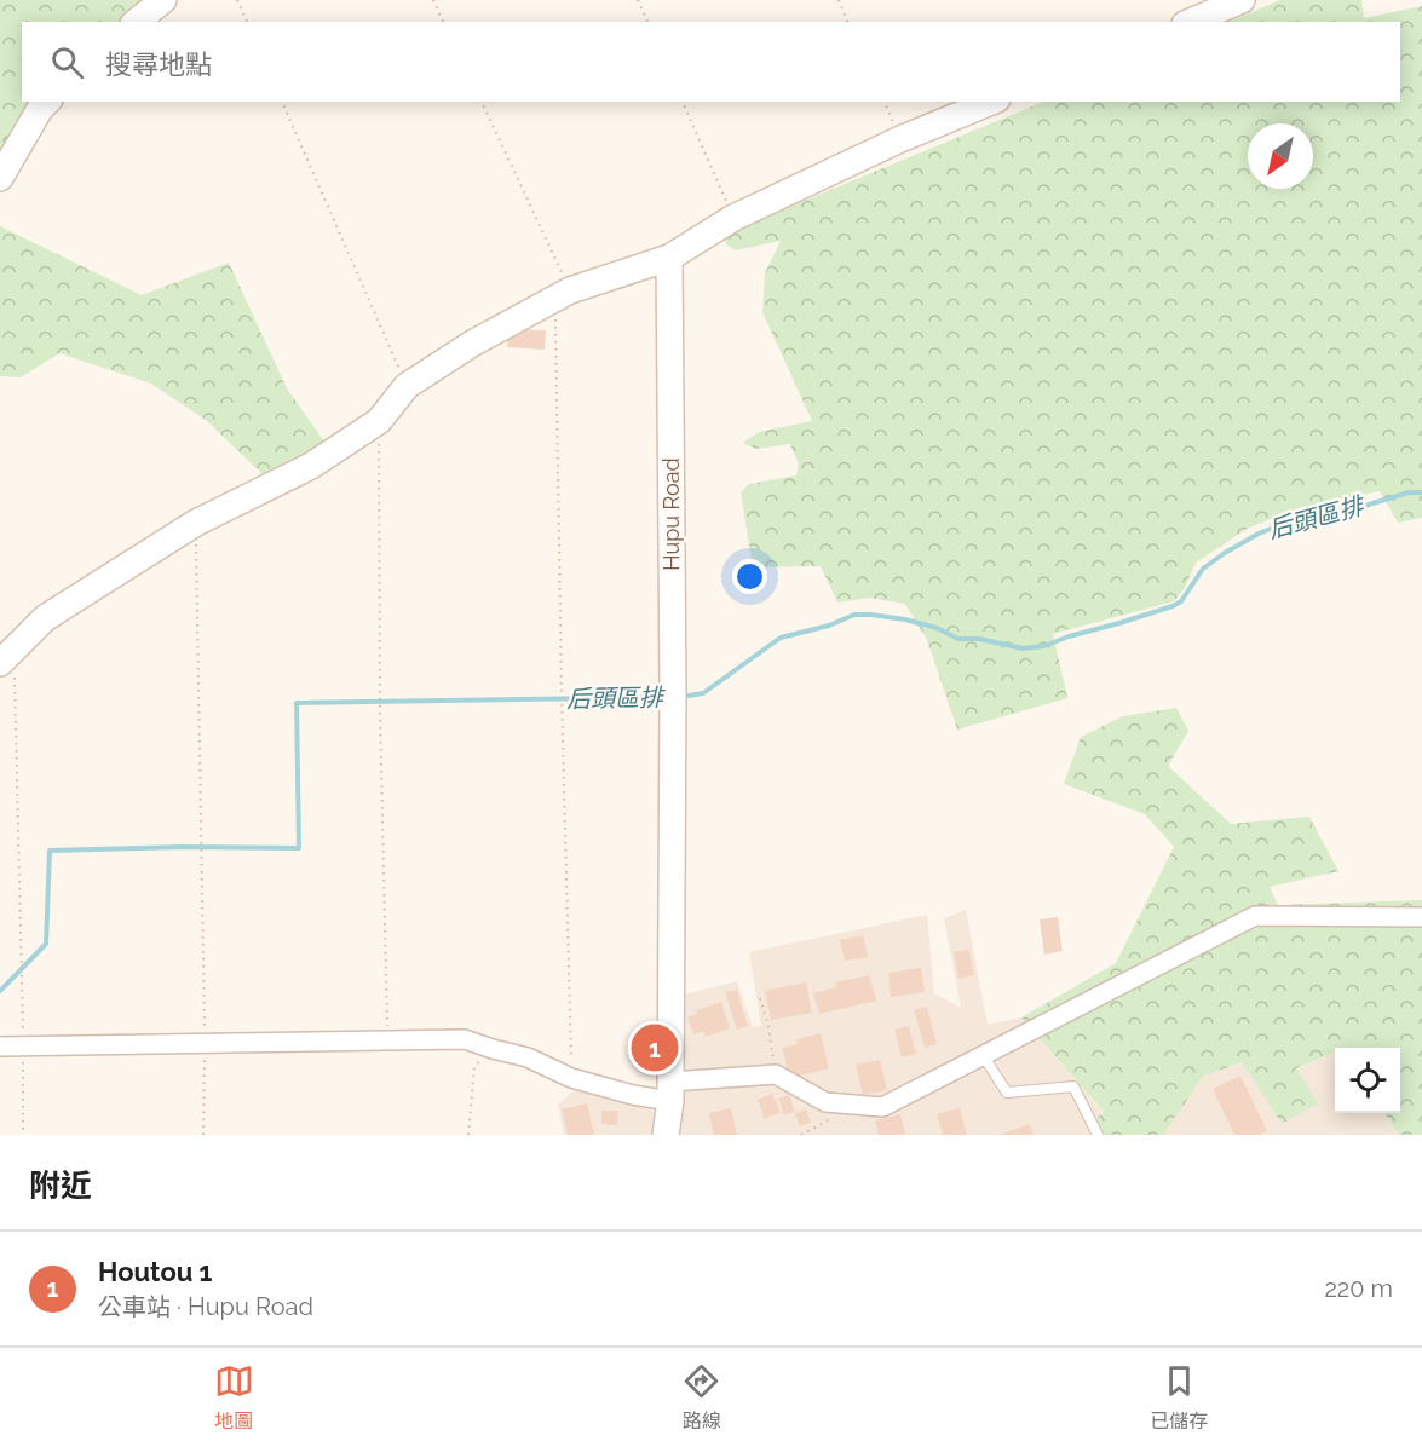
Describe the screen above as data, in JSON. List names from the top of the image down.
{
  "streets": {
    "main road": ["Hupu Road"]
  },
  "water": ["后頭區排"],
  "north": "bottom left",
  "page": {
    "search": "搜尋地點",
    "pins": "1",
    "heading": "附近",
    "list": [
      {
        "mark": "1",
        "name": "Houtou 1",
        "note": "公車站 · Hupu Road",
        "value": "220 m"
      }
    ],
    "nav": ["地圖", "路線", "已儲存"]
  }
}
